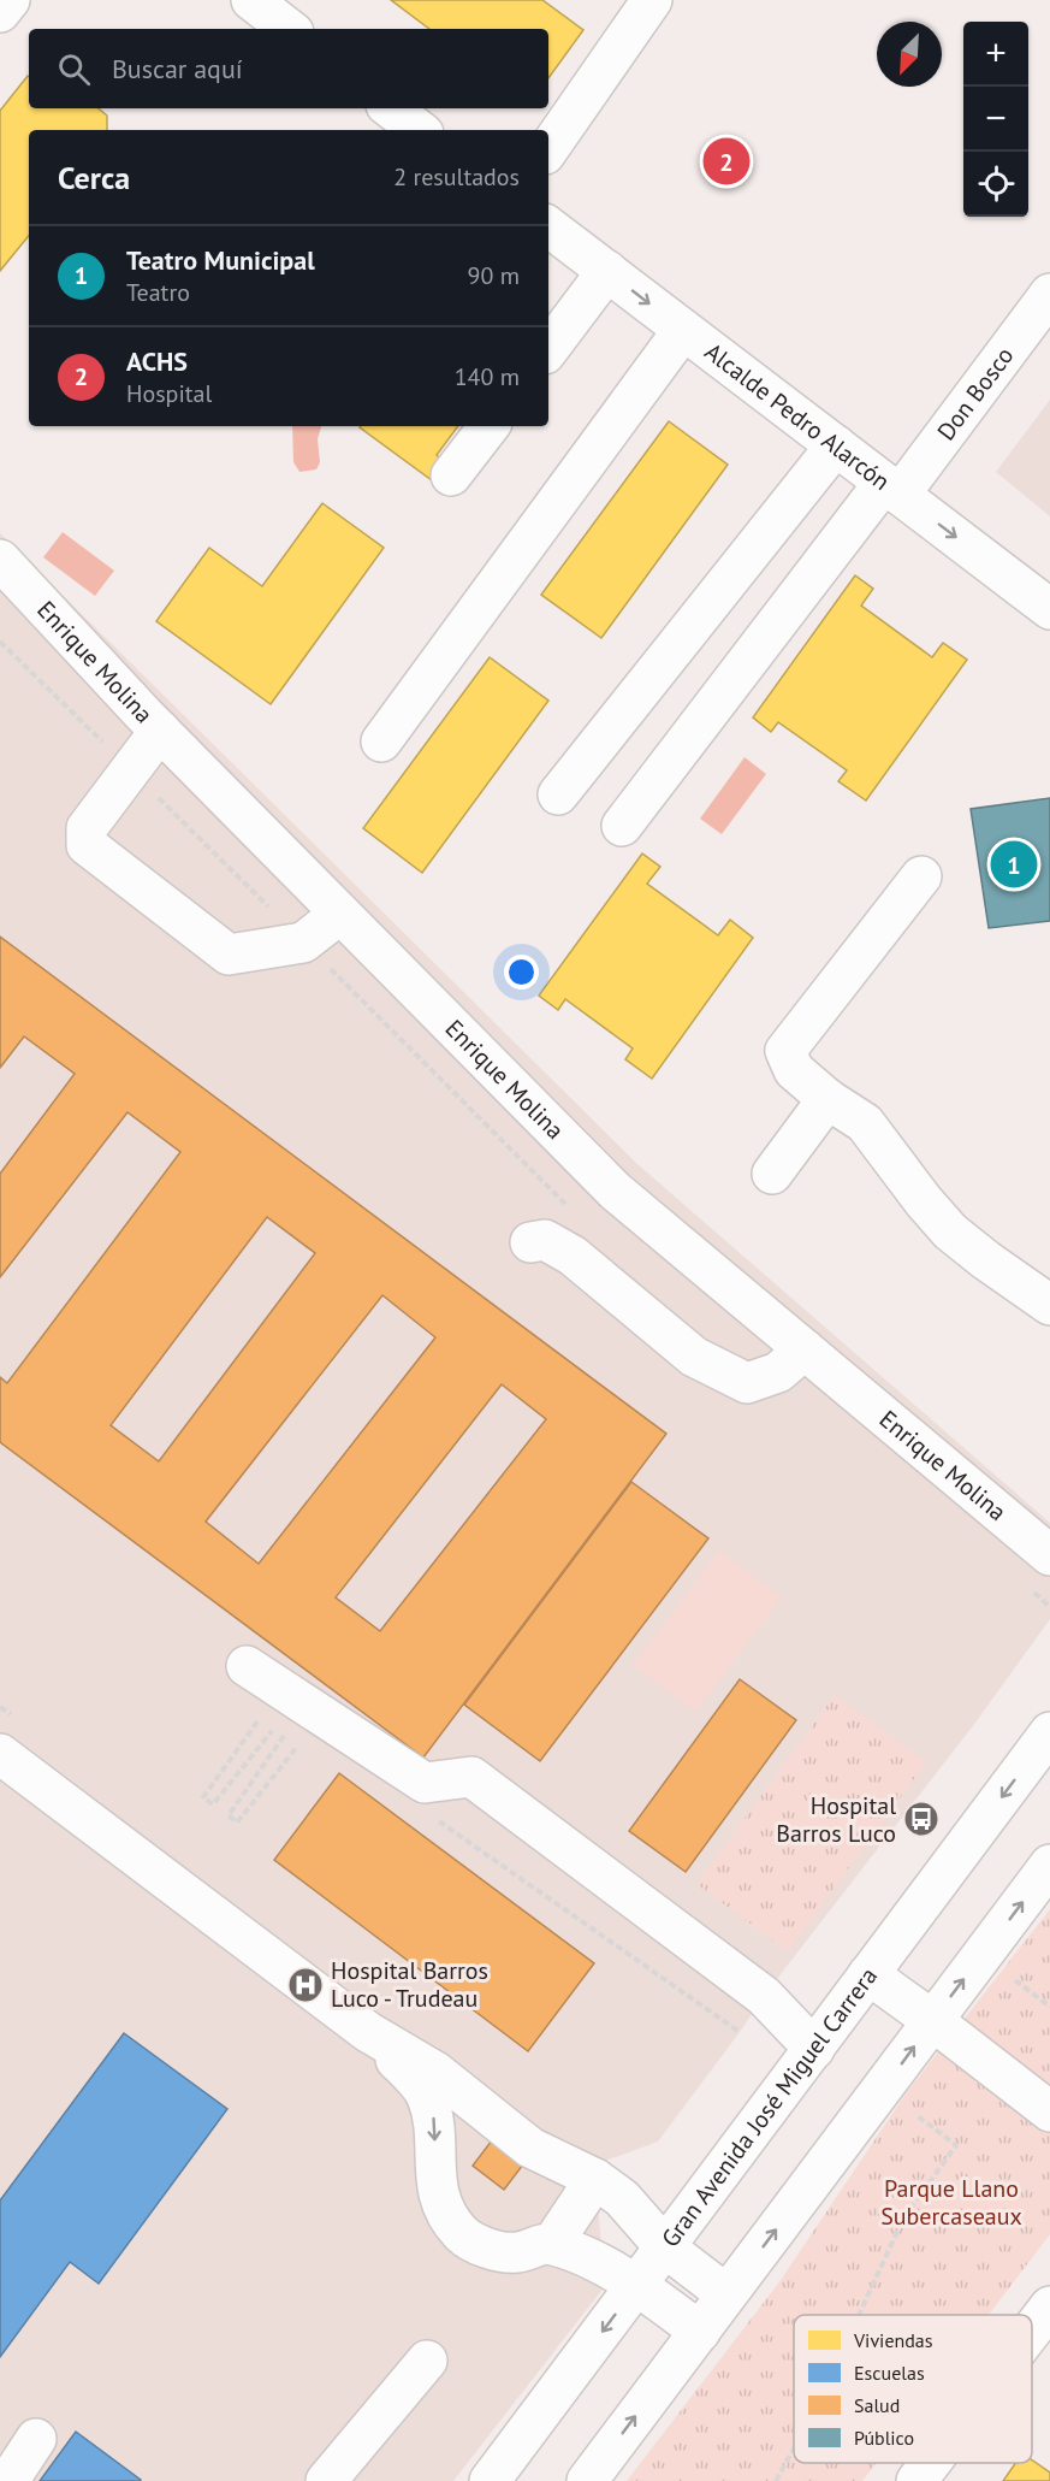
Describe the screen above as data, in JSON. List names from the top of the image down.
{
  "streets": {
    "main road": [
      "Don Bosco",
      "Alcalde Pedro Alarcón",
      "Enrique Molina",
      "Gran Avenida José Miguel Carrera"
    ]
  },
  "crossings": [
    ["Don Bosco", "Alcalde Pedro Alarcón"]
  ],
  "one_way": ["Alcalde Pedro Alarcón"],
  "parks": ["Parque Llano Subercaseaux"],
  "places": {
    "bus stop": ["Hospital Barros Luco"],
    "hospital": ["Hospital Barros Luco - Trudeau"]
  },
  "legend": [
    "Viviendas",
    "Escuelas",
    "Salud",
    "Público"
  ],
  "north": "bottom left",
  "page": {
    "map_buttons": ["+", "−"],
    "search": "Buscar aquí",
    "heading": ["Cerca", "2 resultados"],
    "pins": ["2", "1"],
    "list": [
      {
        "mark": "1",
        "name": "Teatro Municipal",
        "note": "Teatro",
        "value": "90 m"
      },
      {
        "mark": "2",
        "name": "ACHS",
        "note": "Hospital",
        "value": "140 m"
      }
    ]
  }
}
